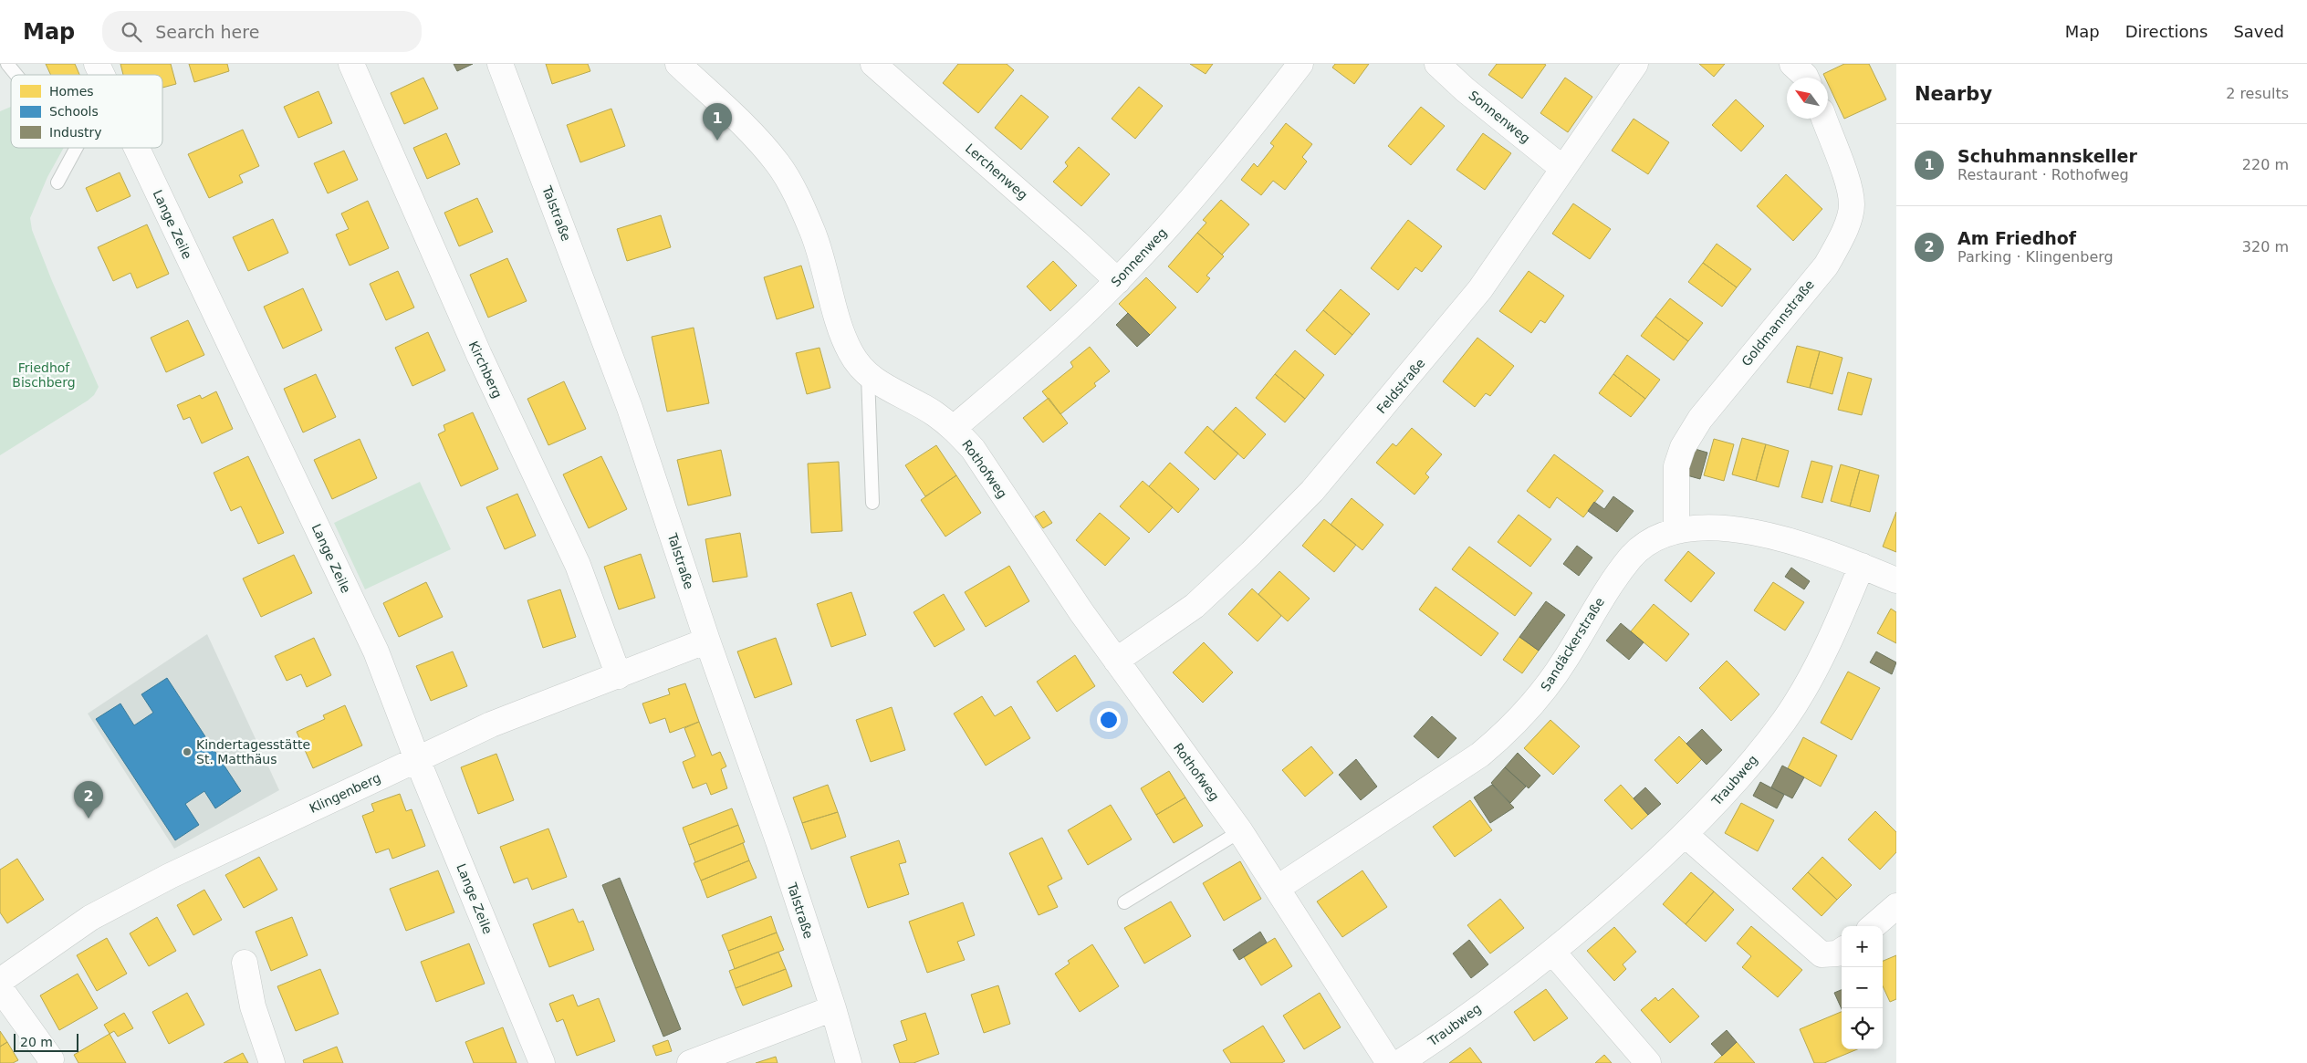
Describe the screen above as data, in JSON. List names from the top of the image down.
{
  "streets": {
    "street": [
      "Sonnenweg",
      "Lerchenweg",
      "Talstraße",
      "Lange Zeile",
      "Goldmannstraße",
      "Kirchberg",
      "Feldstraße",
      "Rothofweg",
      "Sandäckerstraße",
      "Traubweg",
      "Klingenberg"
    ]
  },
  "crossings": [
    ["Sonnenweg", "Lerchenweg"],
    ["Sonnenweg", "Feldstraße"],
    ["Sonnenweg", "Rothofweg"],
    ["Talstraße", "Klingenberg"],
    ["Lange Zeile", "Klingenberg"],
    ["Goldmannstraße", "Sandäckerstraße"],
    ["Kirchberg", "Klingenberg"],
    ["Feldstraße", "Rothofweg"],
    ["Rothofweg", "Sandäckerstraße"],
    ["Rothofweg", "Traubweg"],
    ["Sandäckerstraße", "Traubweg"]
  ],
  "parks": ["Friedhof Bischberg"],
  "places": ["Kindertagesstätte St. Matthäus"],
  "legend": ["Homes", "Schools", "Industry"],
  "scale_bar": "20 m",
  "north": "top left",
  "page": {
    "header": "Map",
    "search": "Search here",
    "nav": ["Map", "Directions", "Saved"],
    "heading": ["Nearby", "2 results"],
    "pins": ["1", "2"],
    "list": [
      {
        "mark": "1",
        "name": "Schuhmannskeller",
        "note": "Restaurant · Rothofweg",
        "value": "220 m"
      },
      {
        "mark": "2",
        "name": "Am Friedhof",
        "note": "Parking · Klingenberg",
        "value": "320 m"
      }
    ],
    "map_buttons": ["+", "−"],
    "scale": "20 m"
  }
}
